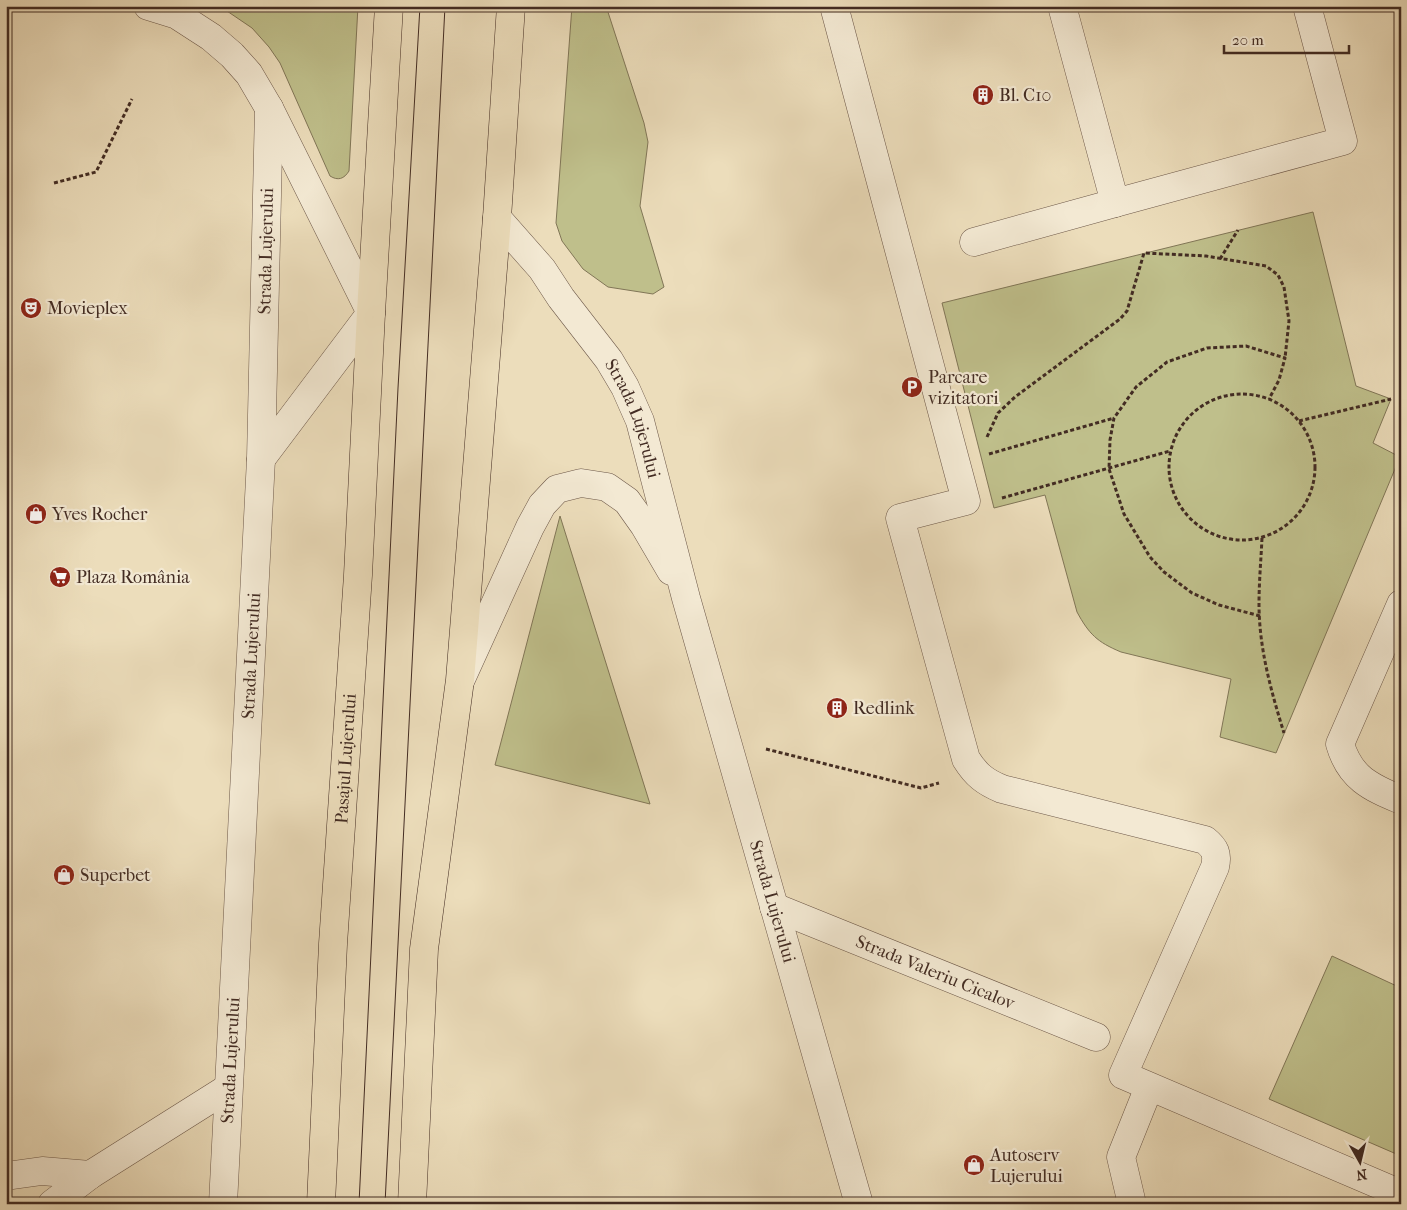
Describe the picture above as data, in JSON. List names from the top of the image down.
{
  "streets": {
    "main road": ["Pasajul Lujerului"],
    "street": ["Strada Lujerului", "Strada Valeriu Cicalov"]
  },
  "crossings": [
    ["Strada Lujerului", "Strada Valeriu Cicalov"]
  ],
  "places": {
    "building": ["Bl. C10", "Redlink"],
    "theatre": ["Movieplex"],
    "parking": ["Parcare vizitatori"],
    "shop": ["Yves Rocher", "Superbet", "Autoserv Lujerului"],
    "supermarket": ["Plaza România"]
  },
  "scale_bar": "20 m",
  "north": "bottom"
}
